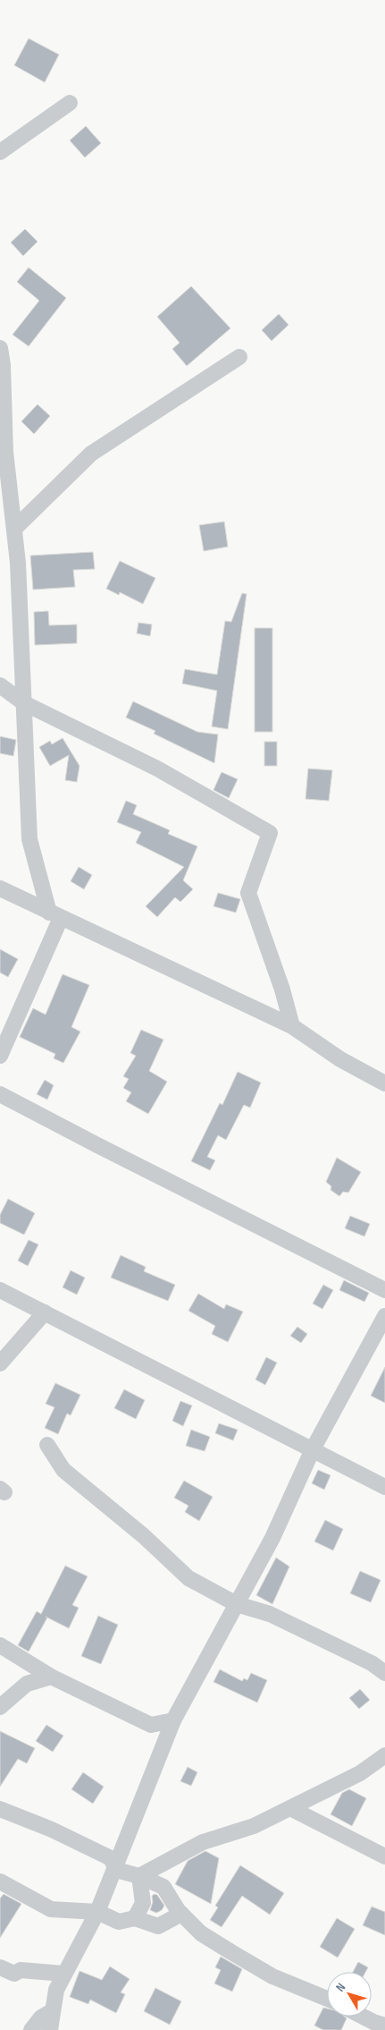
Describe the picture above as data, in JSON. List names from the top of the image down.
{
  "north": "top left"
}
